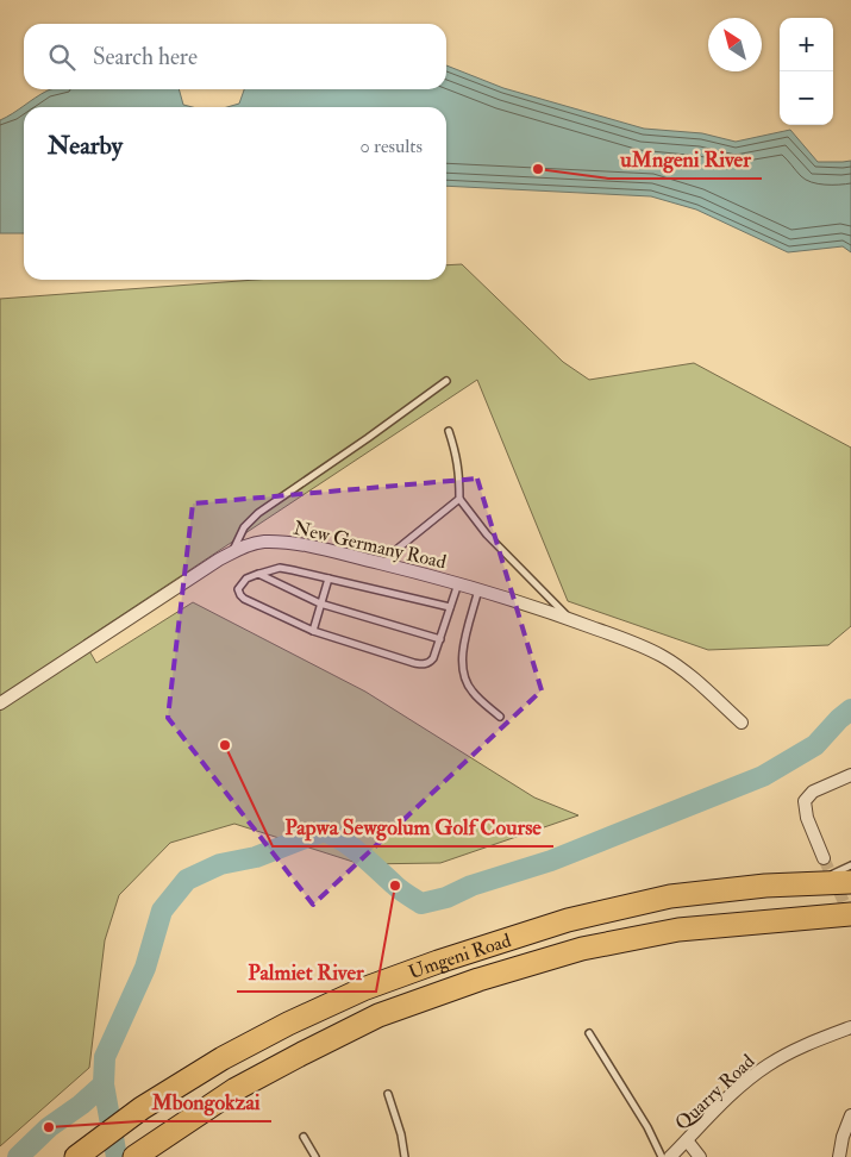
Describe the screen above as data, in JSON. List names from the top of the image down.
{
  "streets": {
    "highway": ["Umgeni Road"],
    "street": ["New Germany Road", "Quarry Road"]
  },
  "places": [
    "uMngeni River",
    "Papwa Sewgolum Golf Course",
    "Palmiet River",
    "Mbongokzai"
  ],
  "north": "top left",
  "page": {
    "map_buttons": ["+", "−"],
    "search": "Search here",
    "heading": ["Nearby", "0 results"]
  }
}
